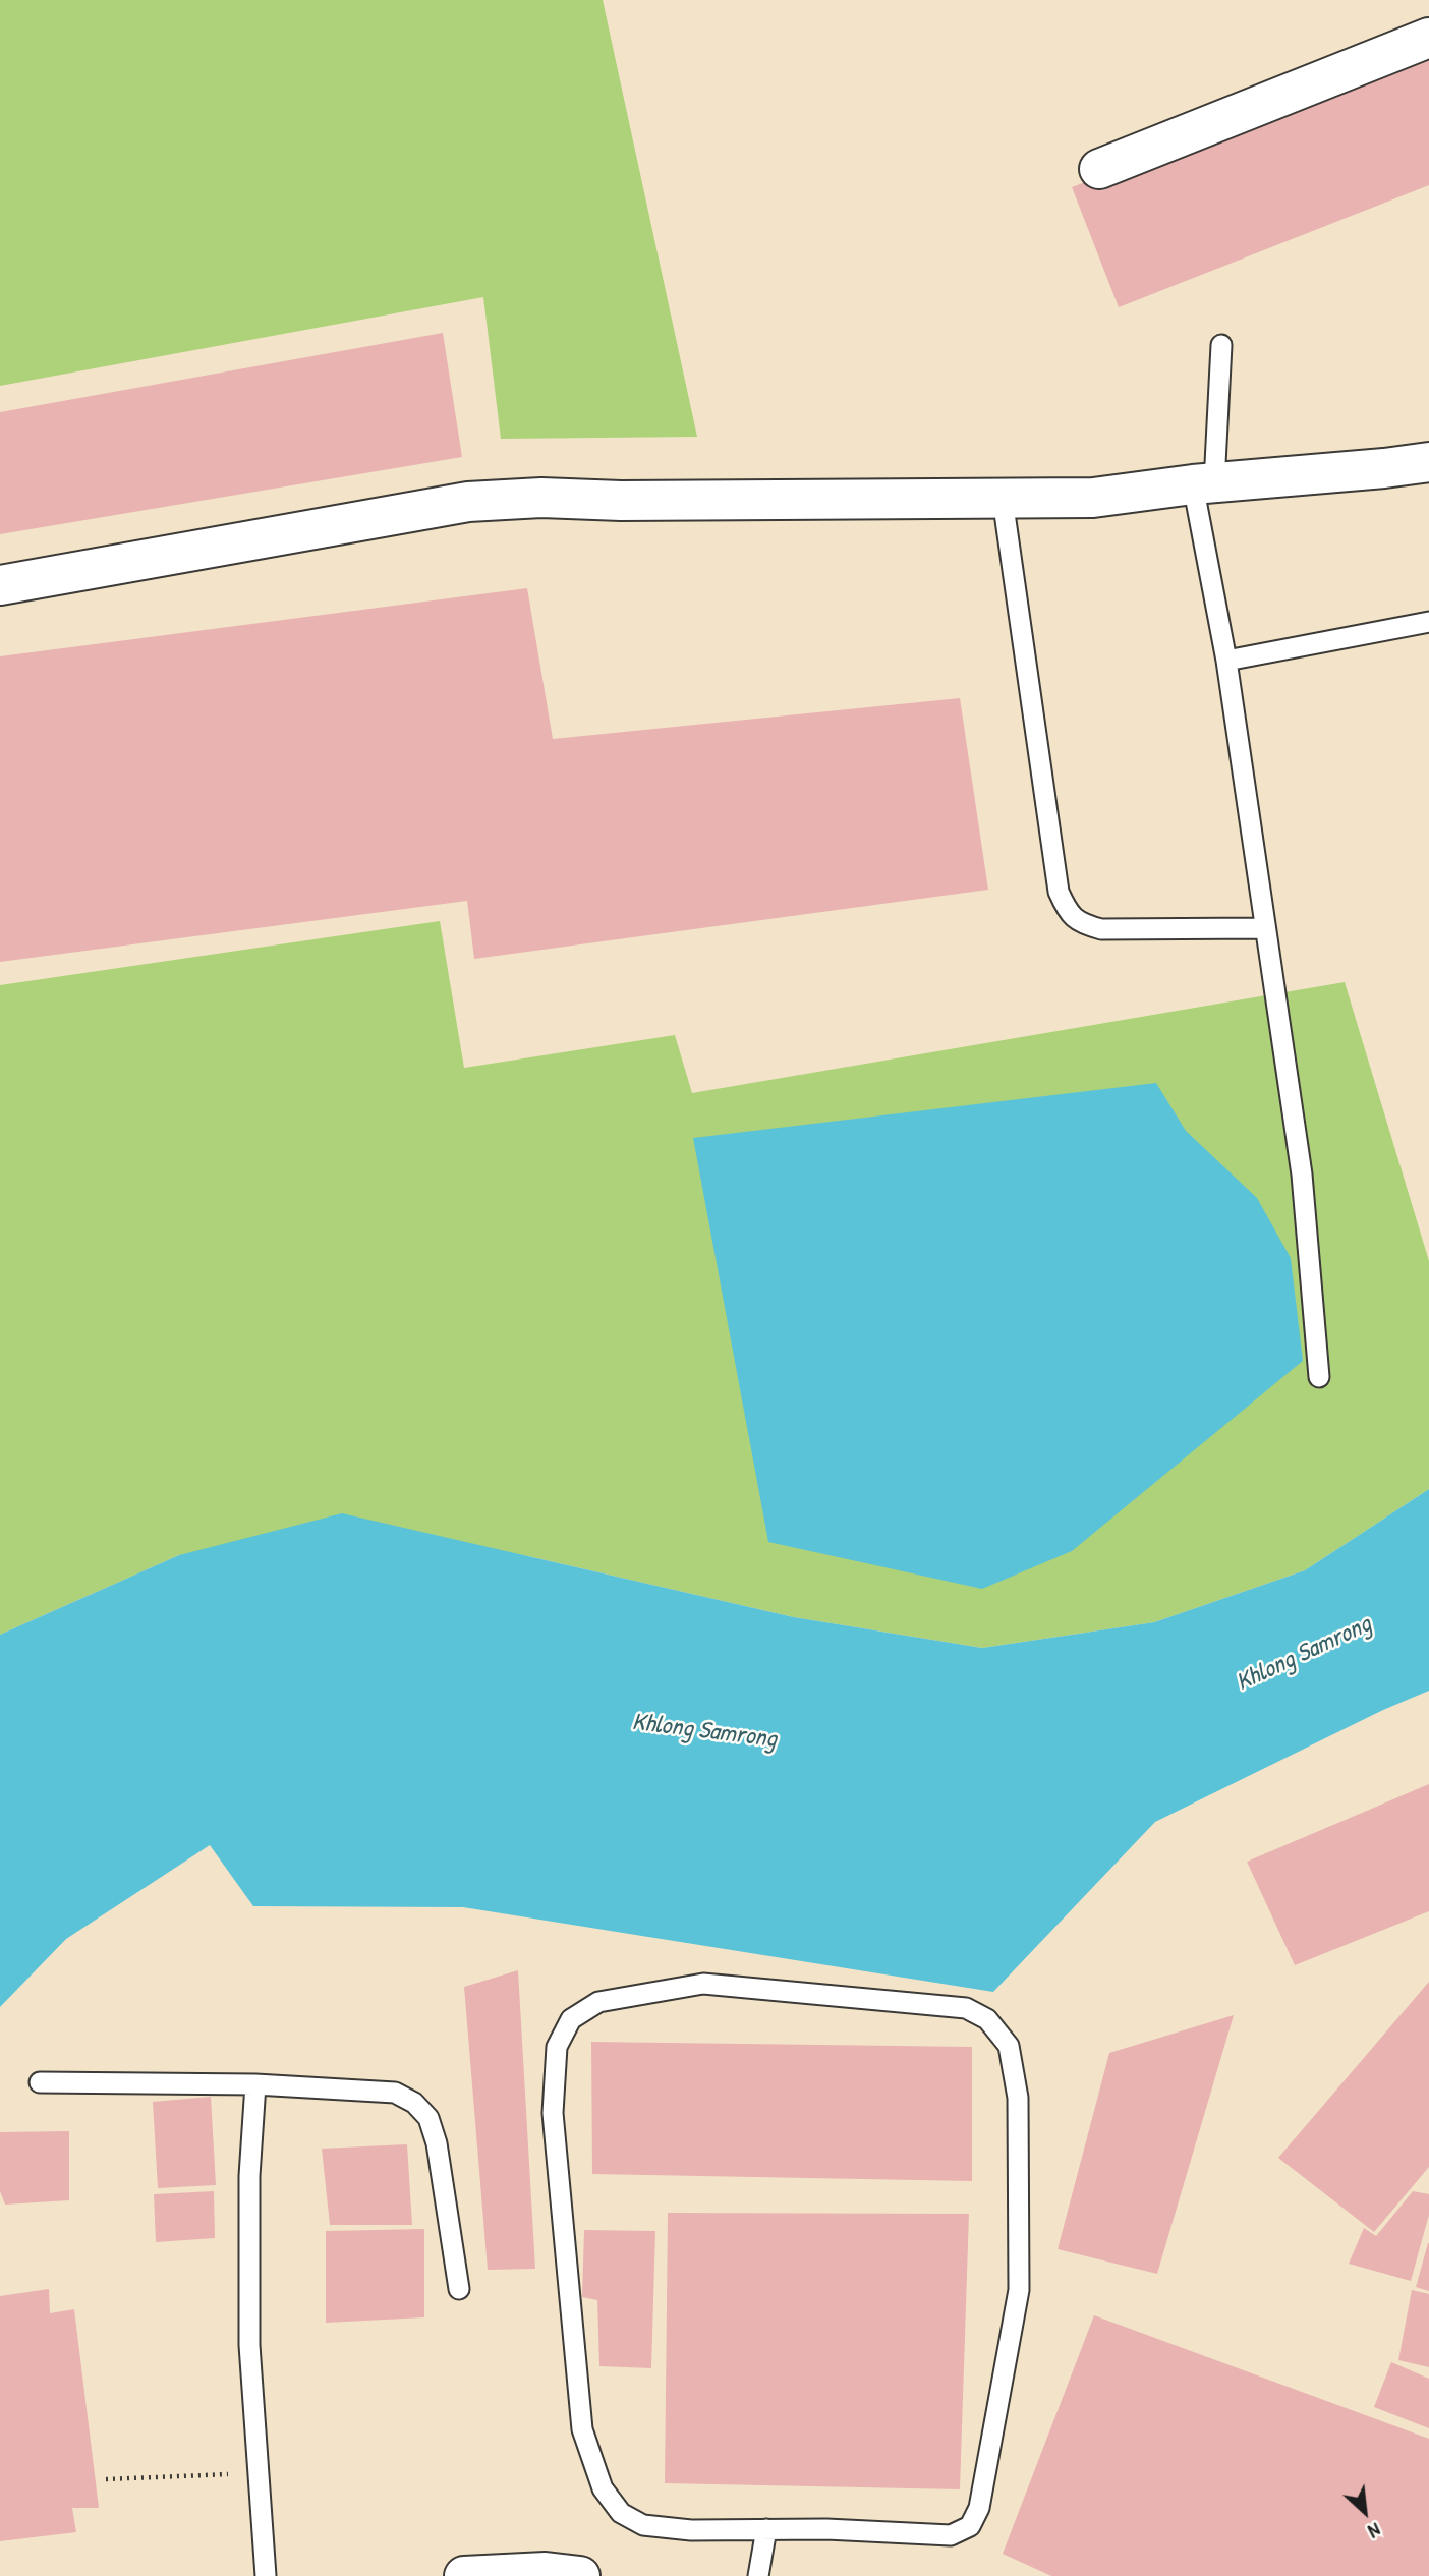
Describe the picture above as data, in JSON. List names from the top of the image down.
{
  "water": ["Khlong Samrong"],
  "north": "bottom right"
}
